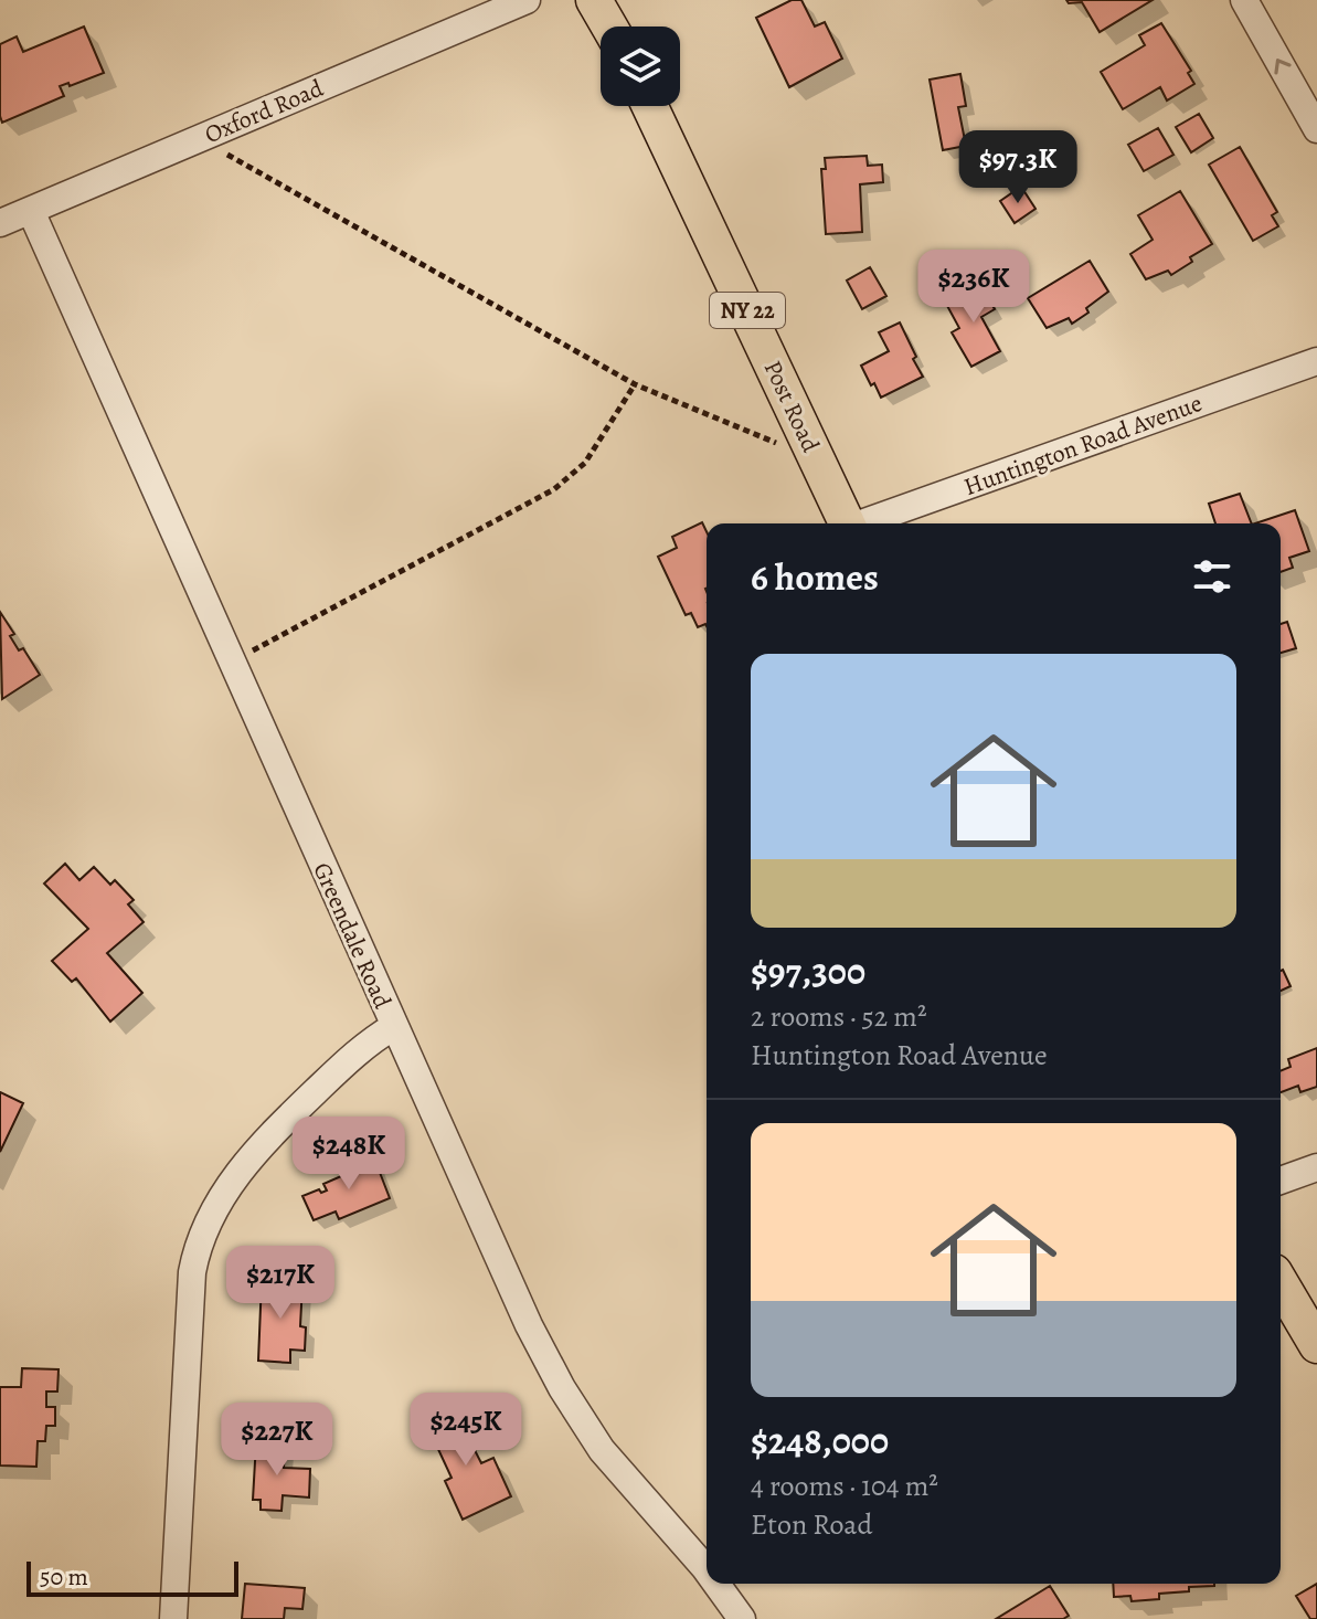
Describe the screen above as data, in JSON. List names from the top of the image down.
{
  "streets": {
    "main road": ["NY 22", "Post Road"],
    "street": ["Oxford Road", "Huntington Road Avenue", "Greendale Road"]
  },
  "crossings": [
    ["Oxford Road", "Greendale Road"]
  ],
  "scale_bar": "50 m",
  "page": {
    "price": [
      "$97.3K",
      "$236K",
      "$248K",
      "$217K",
      "$245K",
      "$227K"
    ],
    "heading": "6 homes",
    "list": [
      {
        "name": "$97,300",
        "note": "2 rooms · 52 m² · Huntington Road Avenue"
      },
      {
        "name": "$248,000",
        "note": "4 rooms · 104 m² · Eton Road"
      }
    ],
    "scale": "50 m"
  }
}
